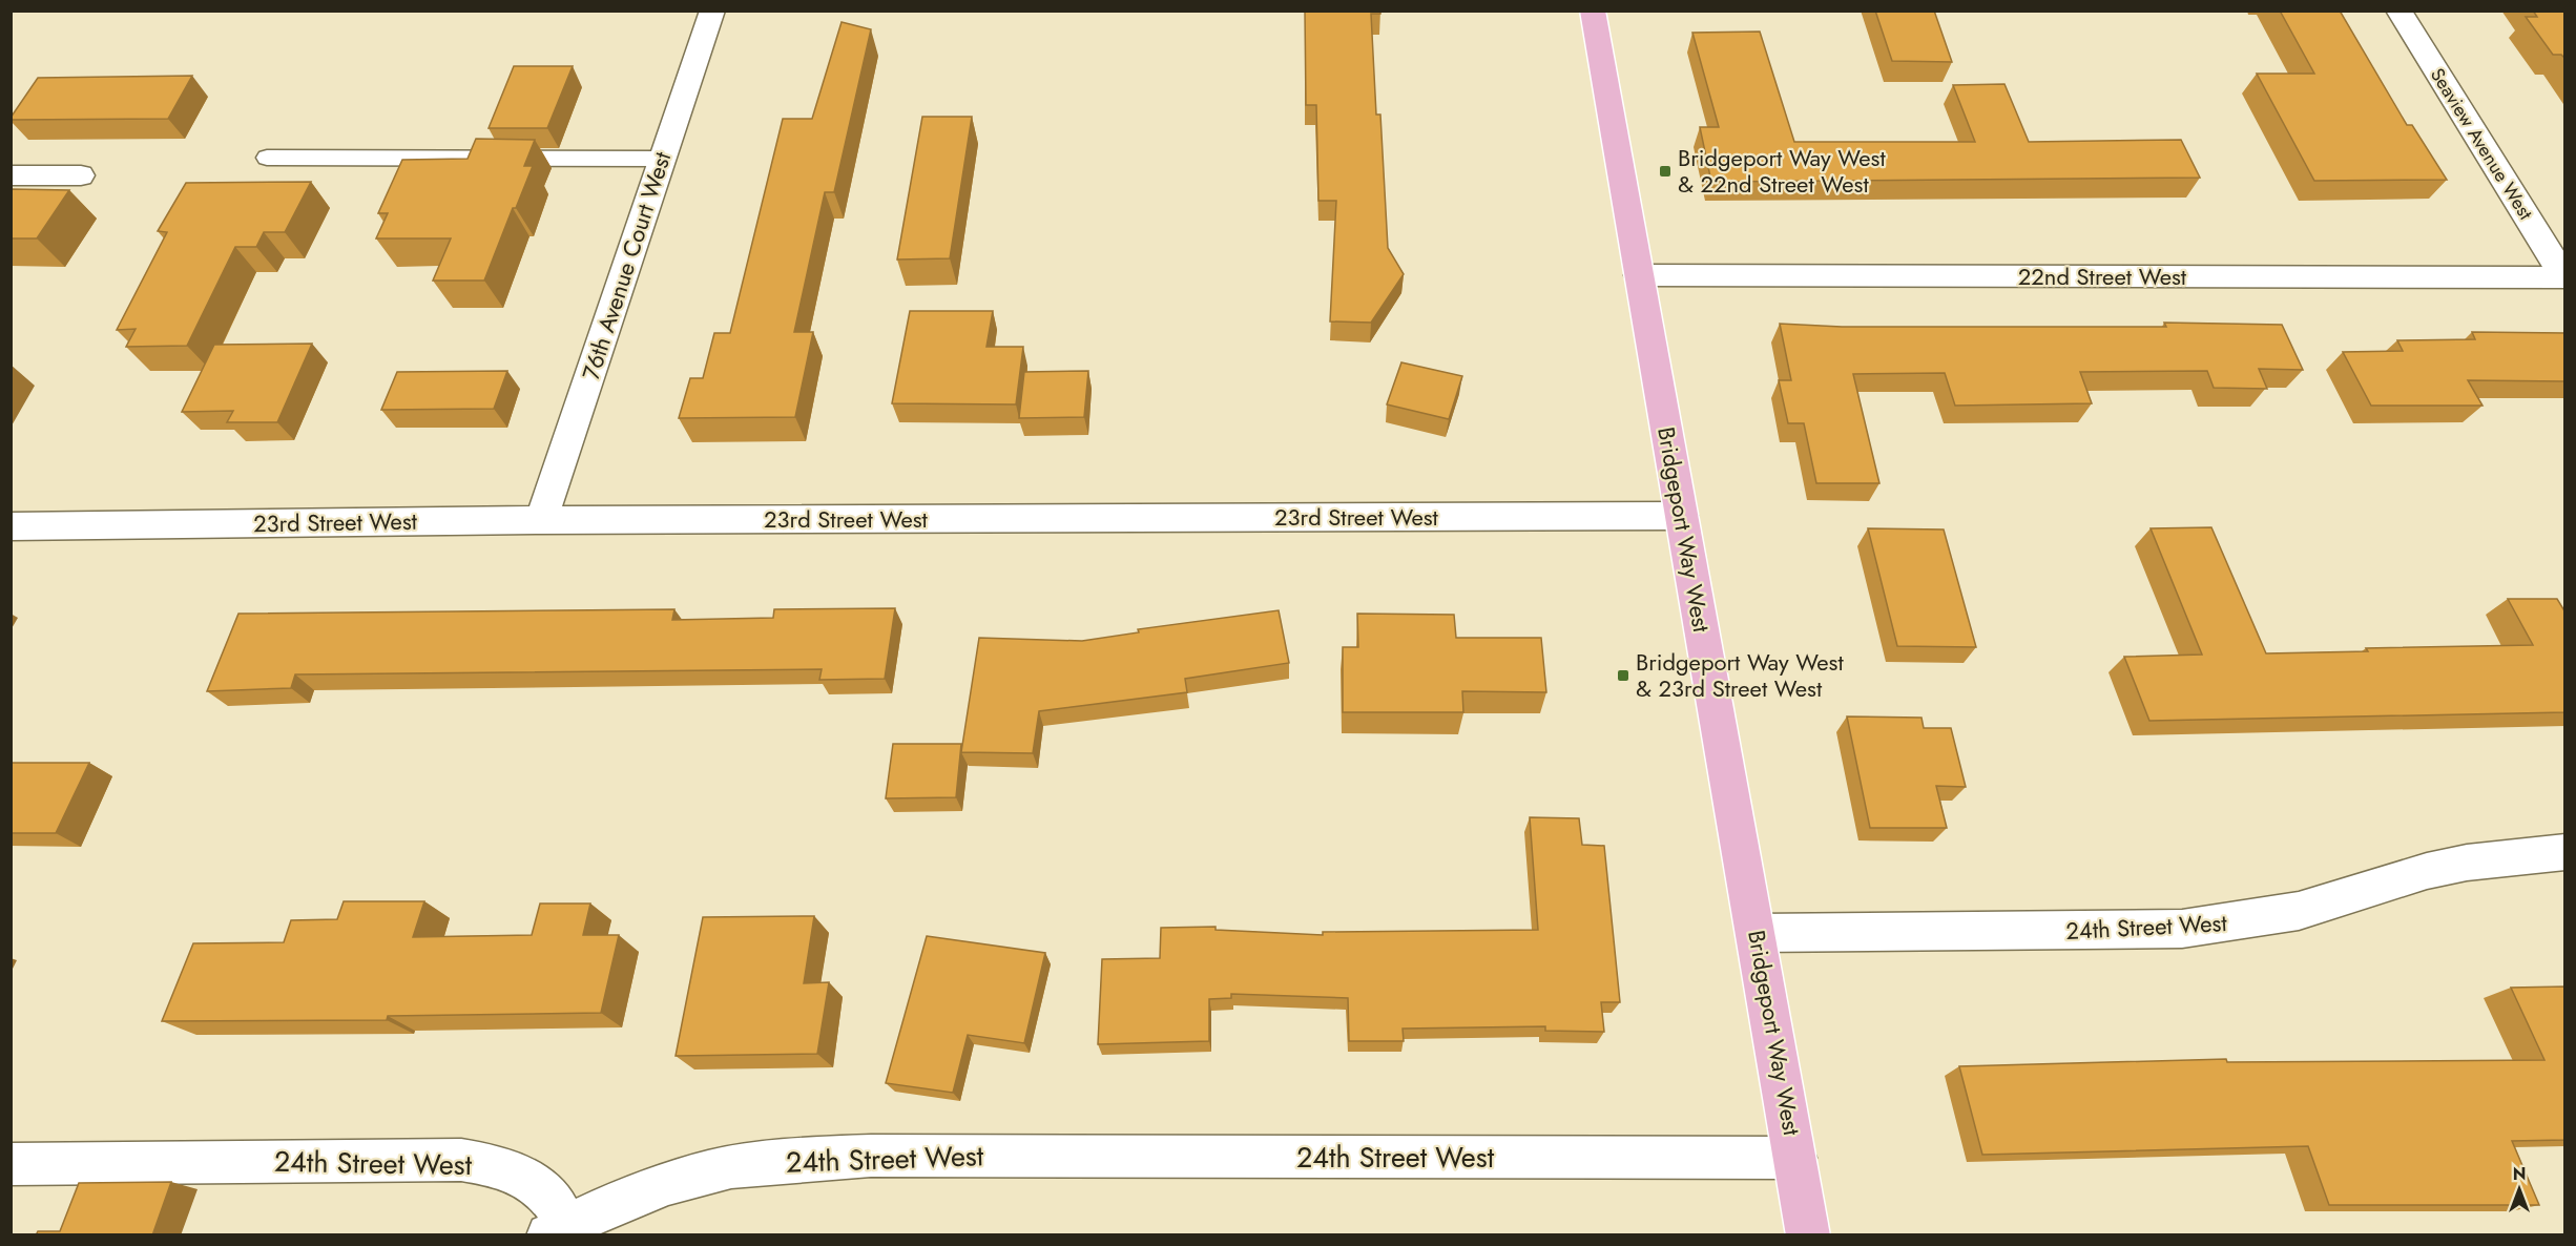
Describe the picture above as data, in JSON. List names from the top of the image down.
{
  "streets": {
    "main road": ["Bridgeport Way West"],
    "street": [
      "Seaview Avenue West",
      "76th Avenue Court West",
      "22nd Street West",
      "23rd Street West",
      "24th Street West"
    ]
  },
  "crossings": [
    ["Seaview Avenue West", "22nd Street West"],
    ["76th Avenue Court West", "23rd Street West"],
    ["22nd Street West", "Bridgeport Way West"],
    ["23rd Street West", "Bridgeport Way West"],
    ["Bridgeport Way West", "24th Street West"]
  ],
  "places": {
    "transit": ["Bridgeport Way West & 22nd Street West", "Bridgeport Way West & 23rd Street West"]
  },
  "north": "top"
}
